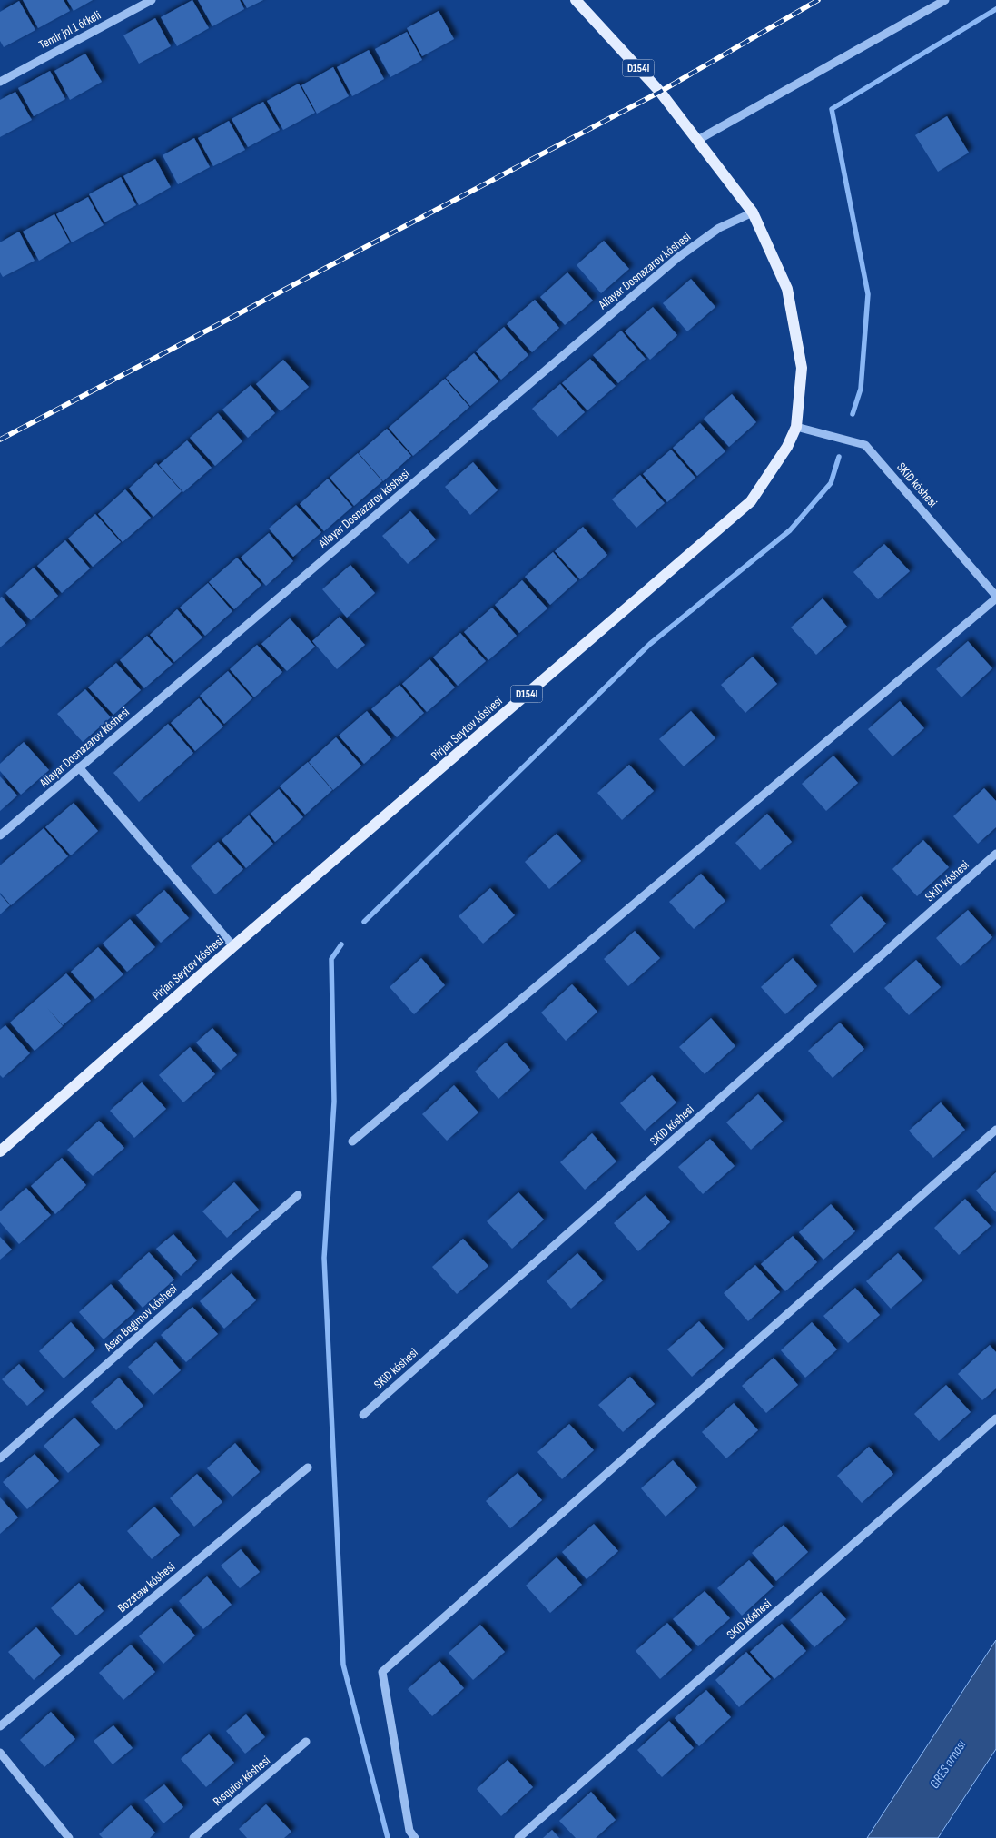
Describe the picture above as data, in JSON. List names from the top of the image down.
{
  "streets": {
    "main road": ["D154l", "Pirjan Seytov kóshesi"],
    "street": [
      "Temir jol 1 ótkeli",
      "Allayar Dosnazarov kóshesi",
      "SKiD kóshesi",
      "Asan Begimov kóshesi",
      "Bozataw kóshesi",
      "Rısqulov kóshesi"
    ]
  },
  "crossings": [
    ["D154l", "Pirjan Seytov kóshesi"],
    ["Allayar Dosnazarov kóshesi", "Pirjan Seytov kóshesi"],
    ["SKiD kóshesi", "Pirjan Seytov kóshesi"]
  ],
  "water": ["GRES arnası"]
}
